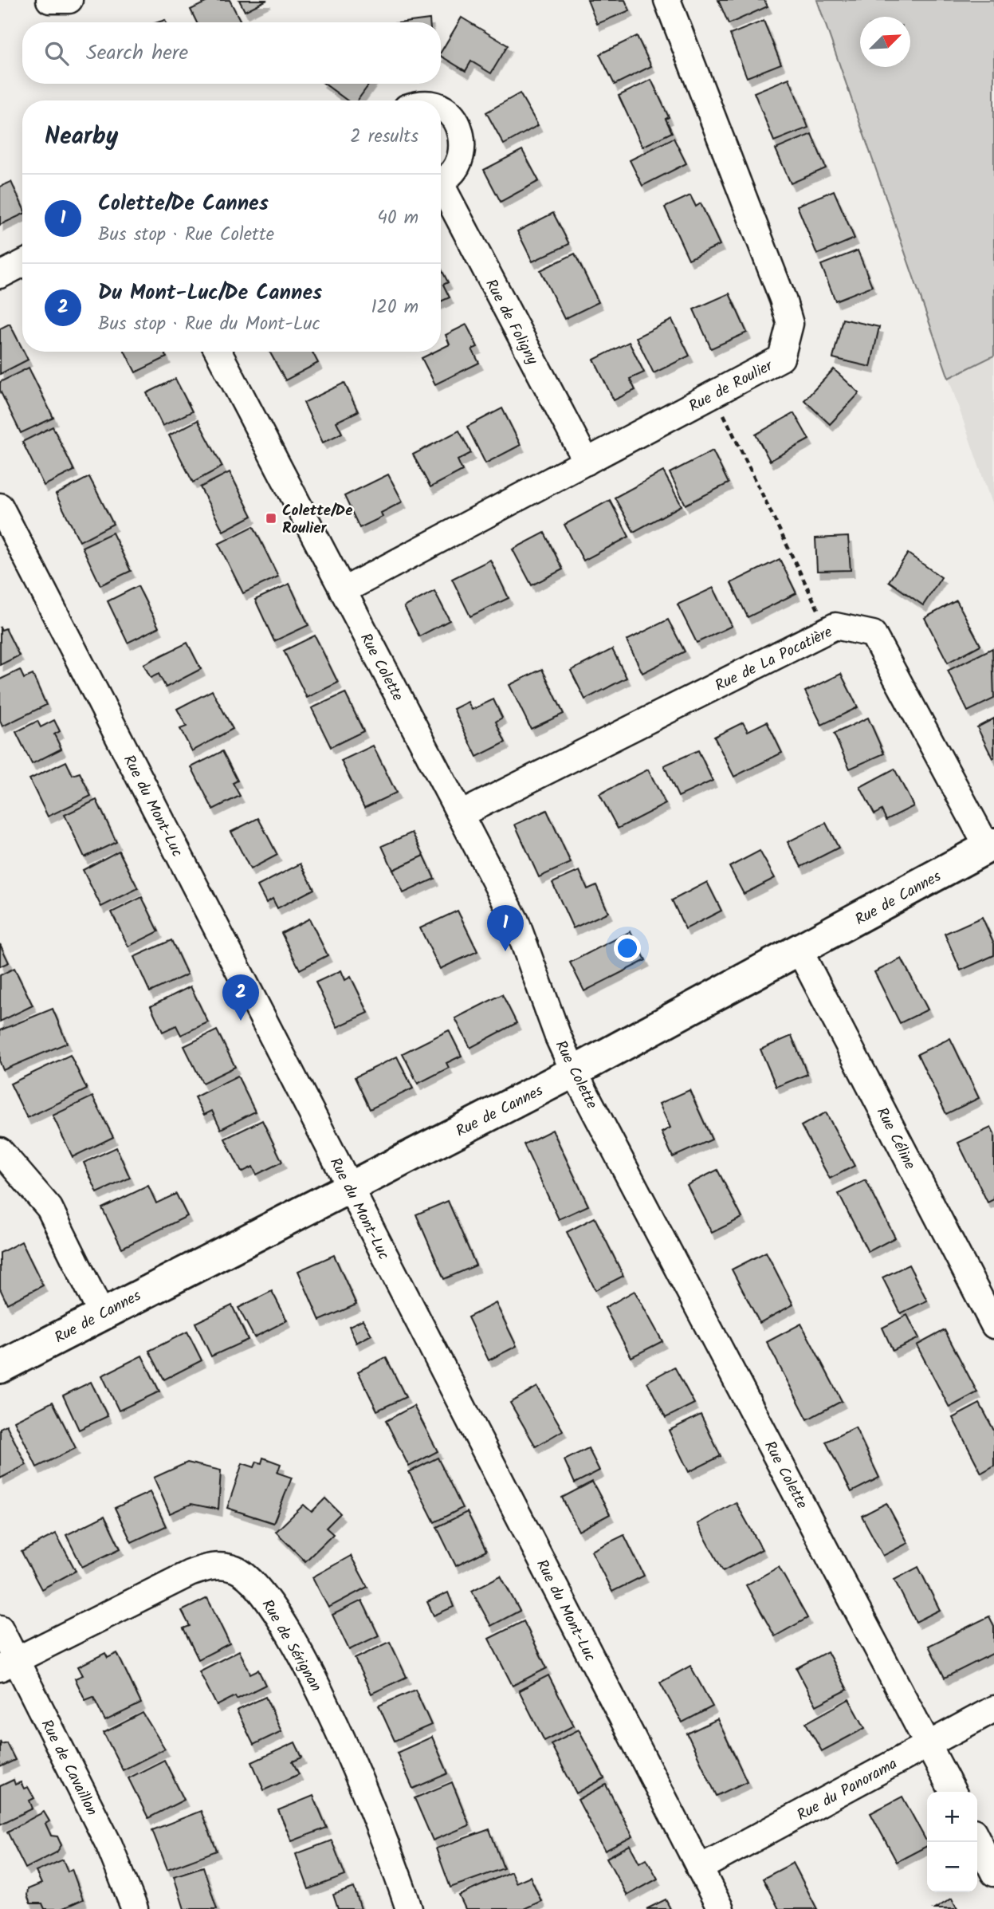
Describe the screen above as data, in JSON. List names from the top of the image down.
{
  "streets": {
    "street": [
      "Rue de Foligny",
      "Rue de Roulier",
      "Rue de La Pocatière",
      "Rue Colette",
      "Rue du Mont-Luc",
      "Rue de Cannes",
      "Rue Céline",
      "Rue de Sérignan",
      "Rue de Cavaillon",
      "Rue du Panorama"
    ]
  },
  "crossings": [
    ["Rue de Foligny", "Rue de Roulier"],
    ["Rue de Roulier", "Rue Colette"],
    ["Rue de La Pocatière", "Rue Colette"],
    ["Rue de La Pocatière", "Rue de Cannes"],
    ["Rue Colette", "Rue de Cannes"],
    ["Rue Colette", "Rue du Panorama"],
    ["Rue du Mont-Luc", "Rue de Cannes"],
    ["Rue du Mont-Luc", "Rue du Panorama"],
    ["Rue de Cannes", "Rue Céline"],
    ["Rue de Sérignan", "Rue de Cavaillon"]
  ],
  "places": {
    "transit": ["Colette/De Roulier"]
  },
  "north": "top right",
  "page": {
    "search": "Search here",
    "heading": ["Nearby", "2 results"],
    "list": [
      {
        "mark": "1",
        "name": "Colette/De Cannes",
        "note": "Bus stop · Rue Colette",
        "value": "40 m"
      },
      {
        "mark": "2",
        "name": "Du Mont-Luc/De Cannes",
        "note": "Bus stop · Rue du Mont-Luc",
        "value": "120 m"
      }
    ],
    "pins": ["1", "2"],
    "map_buttons": ["+", "−"]
  }
}
